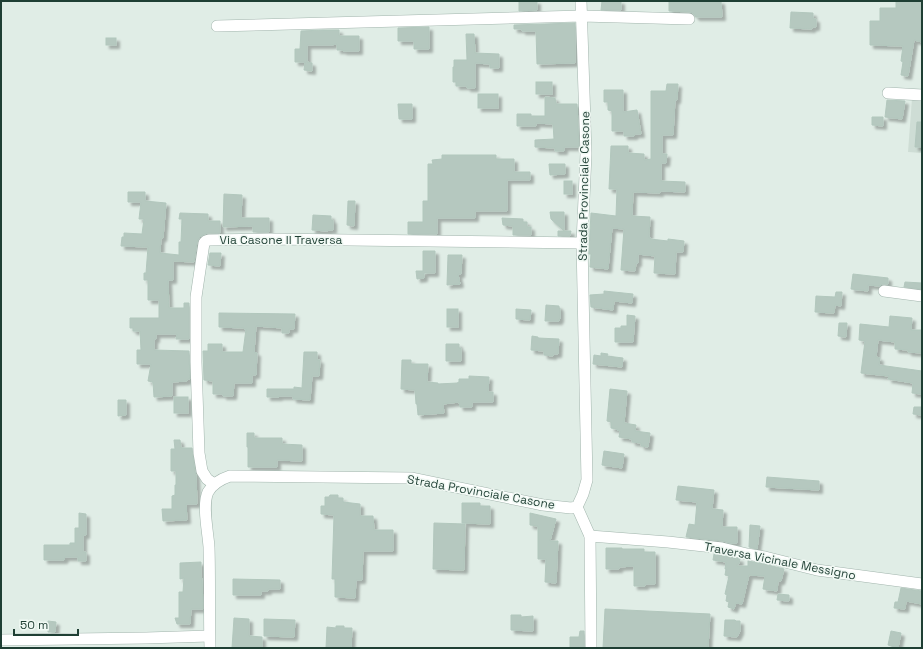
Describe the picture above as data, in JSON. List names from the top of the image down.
{
  "streets": {
    "street": ["Strada Provinciale Casone", "Via Casone II Traversa", "Traversa Vicinale Messigno"]
  },
  "crossings": [
    ["Strada Provinciale Casone", "Via Casone II Traversa"]
  ],
  "scale_bar": "50 m"
}
